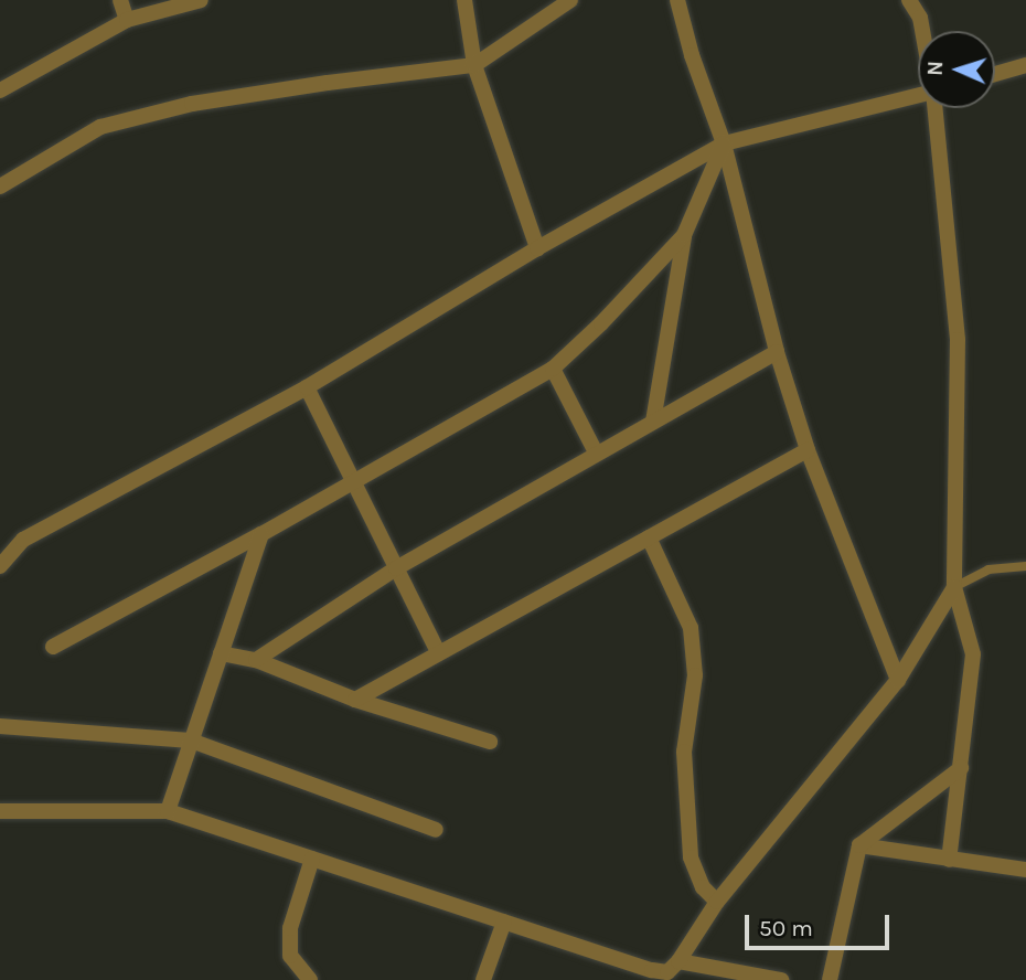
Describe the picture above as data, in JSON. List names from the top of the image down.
{
  "scale_bar": "50 m",
  "north": "left"
}
